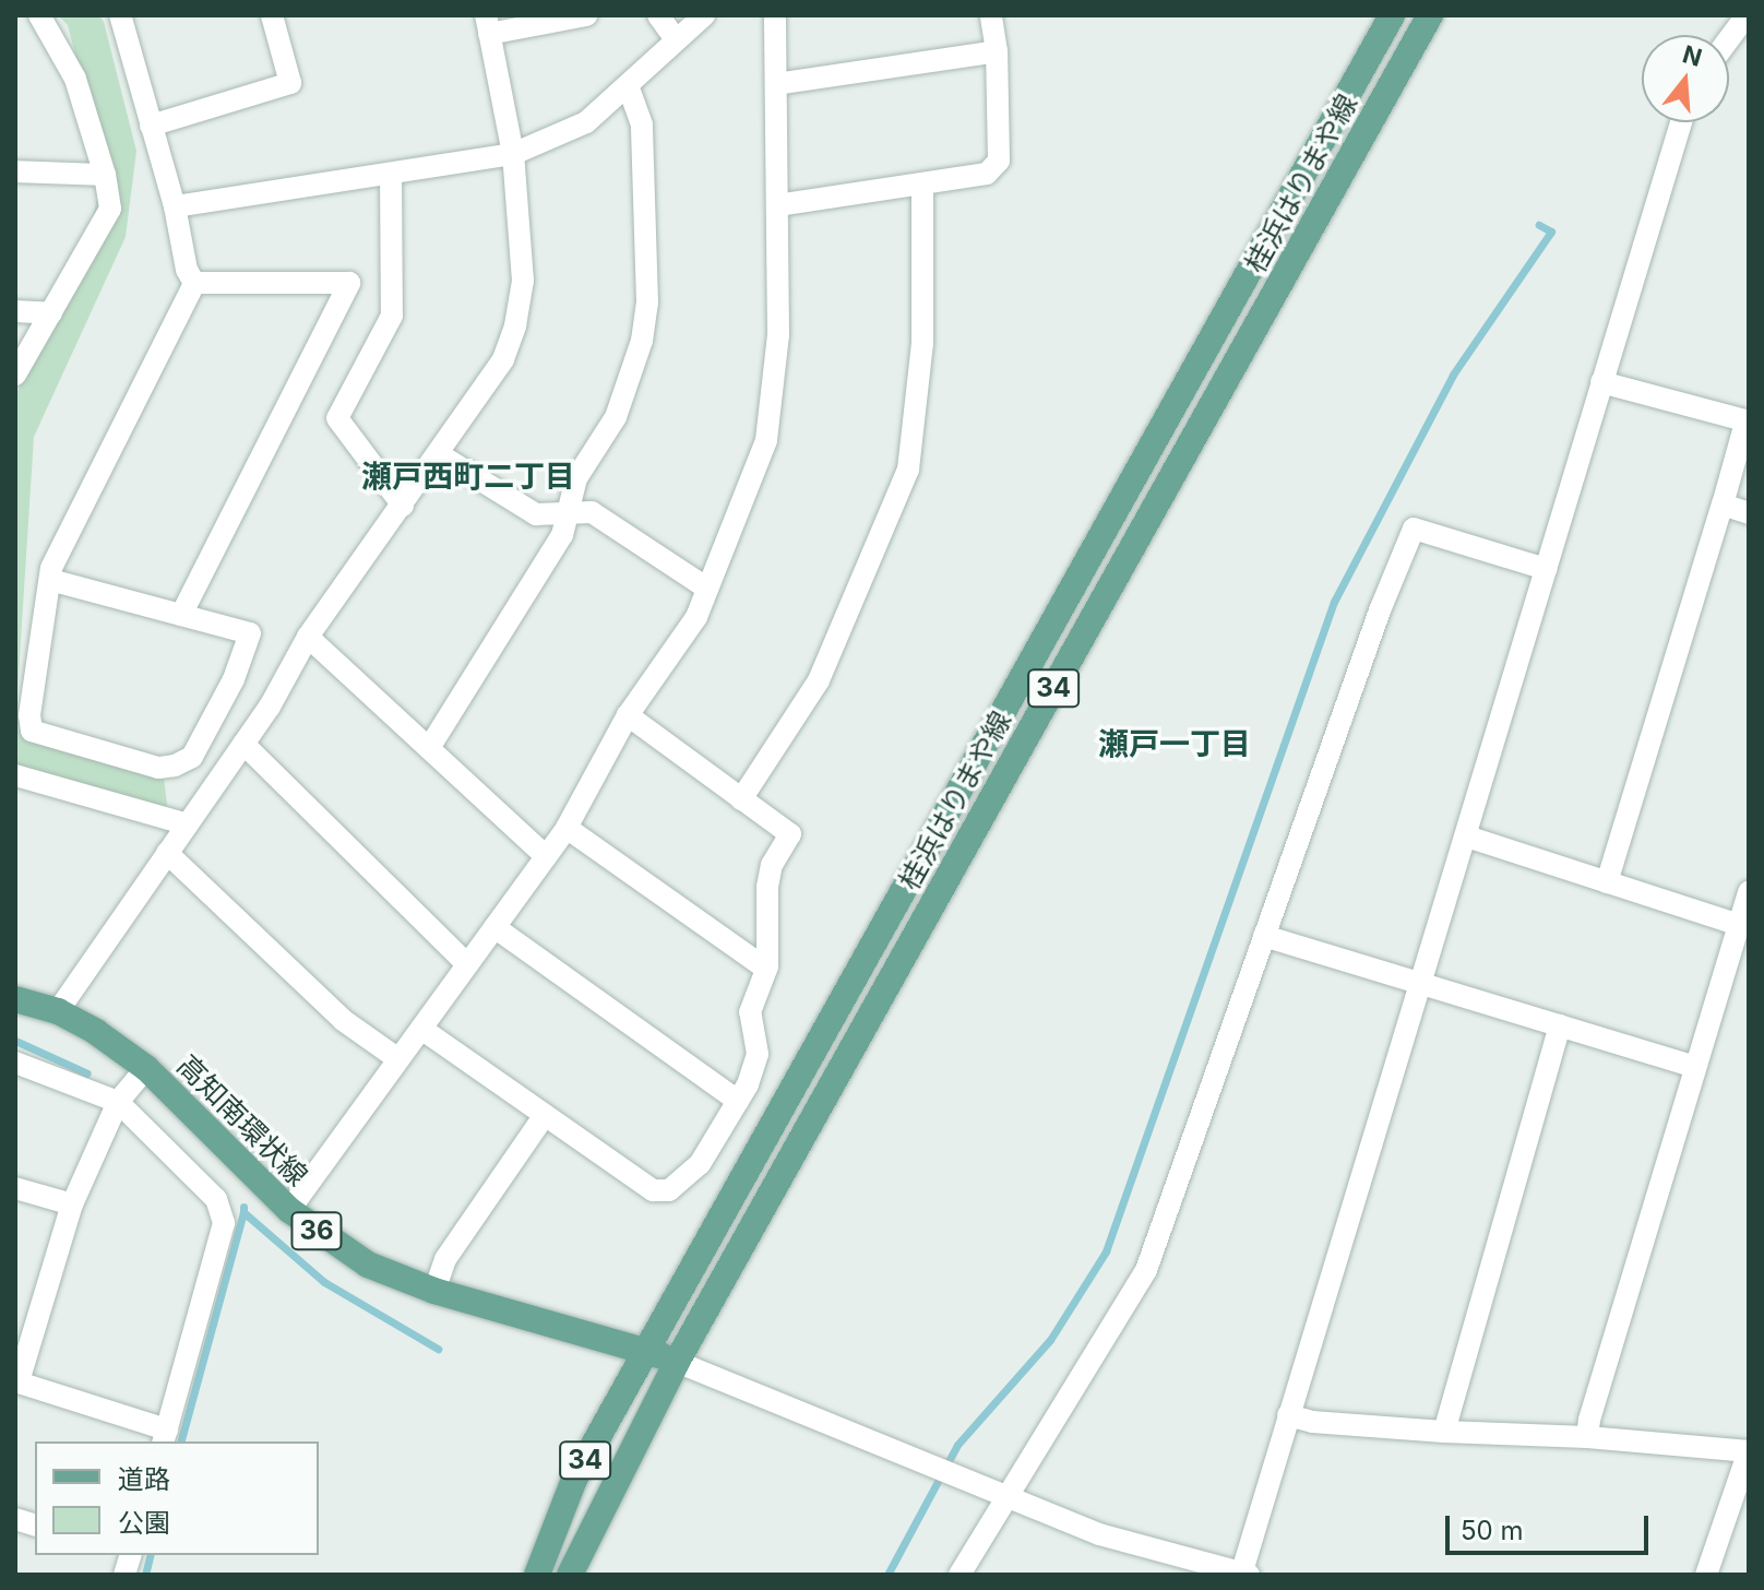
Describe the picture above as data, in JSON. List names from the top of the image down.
{
  "streets": {
    "main road": [
      "桂浜はりまや線",
      "34",
      "高知南環状線",
      "36"
    ]
  },
  "crossings": [
    ["桂浜はりまや線", "高知南環状線"]
  ],
  "districts": ["瀬戸西町二丁目", "瀬戸一丁目"],
  "legend": ["道路", "公園"],
  "scale_bar": "50 m",
  "north": "top"
}
